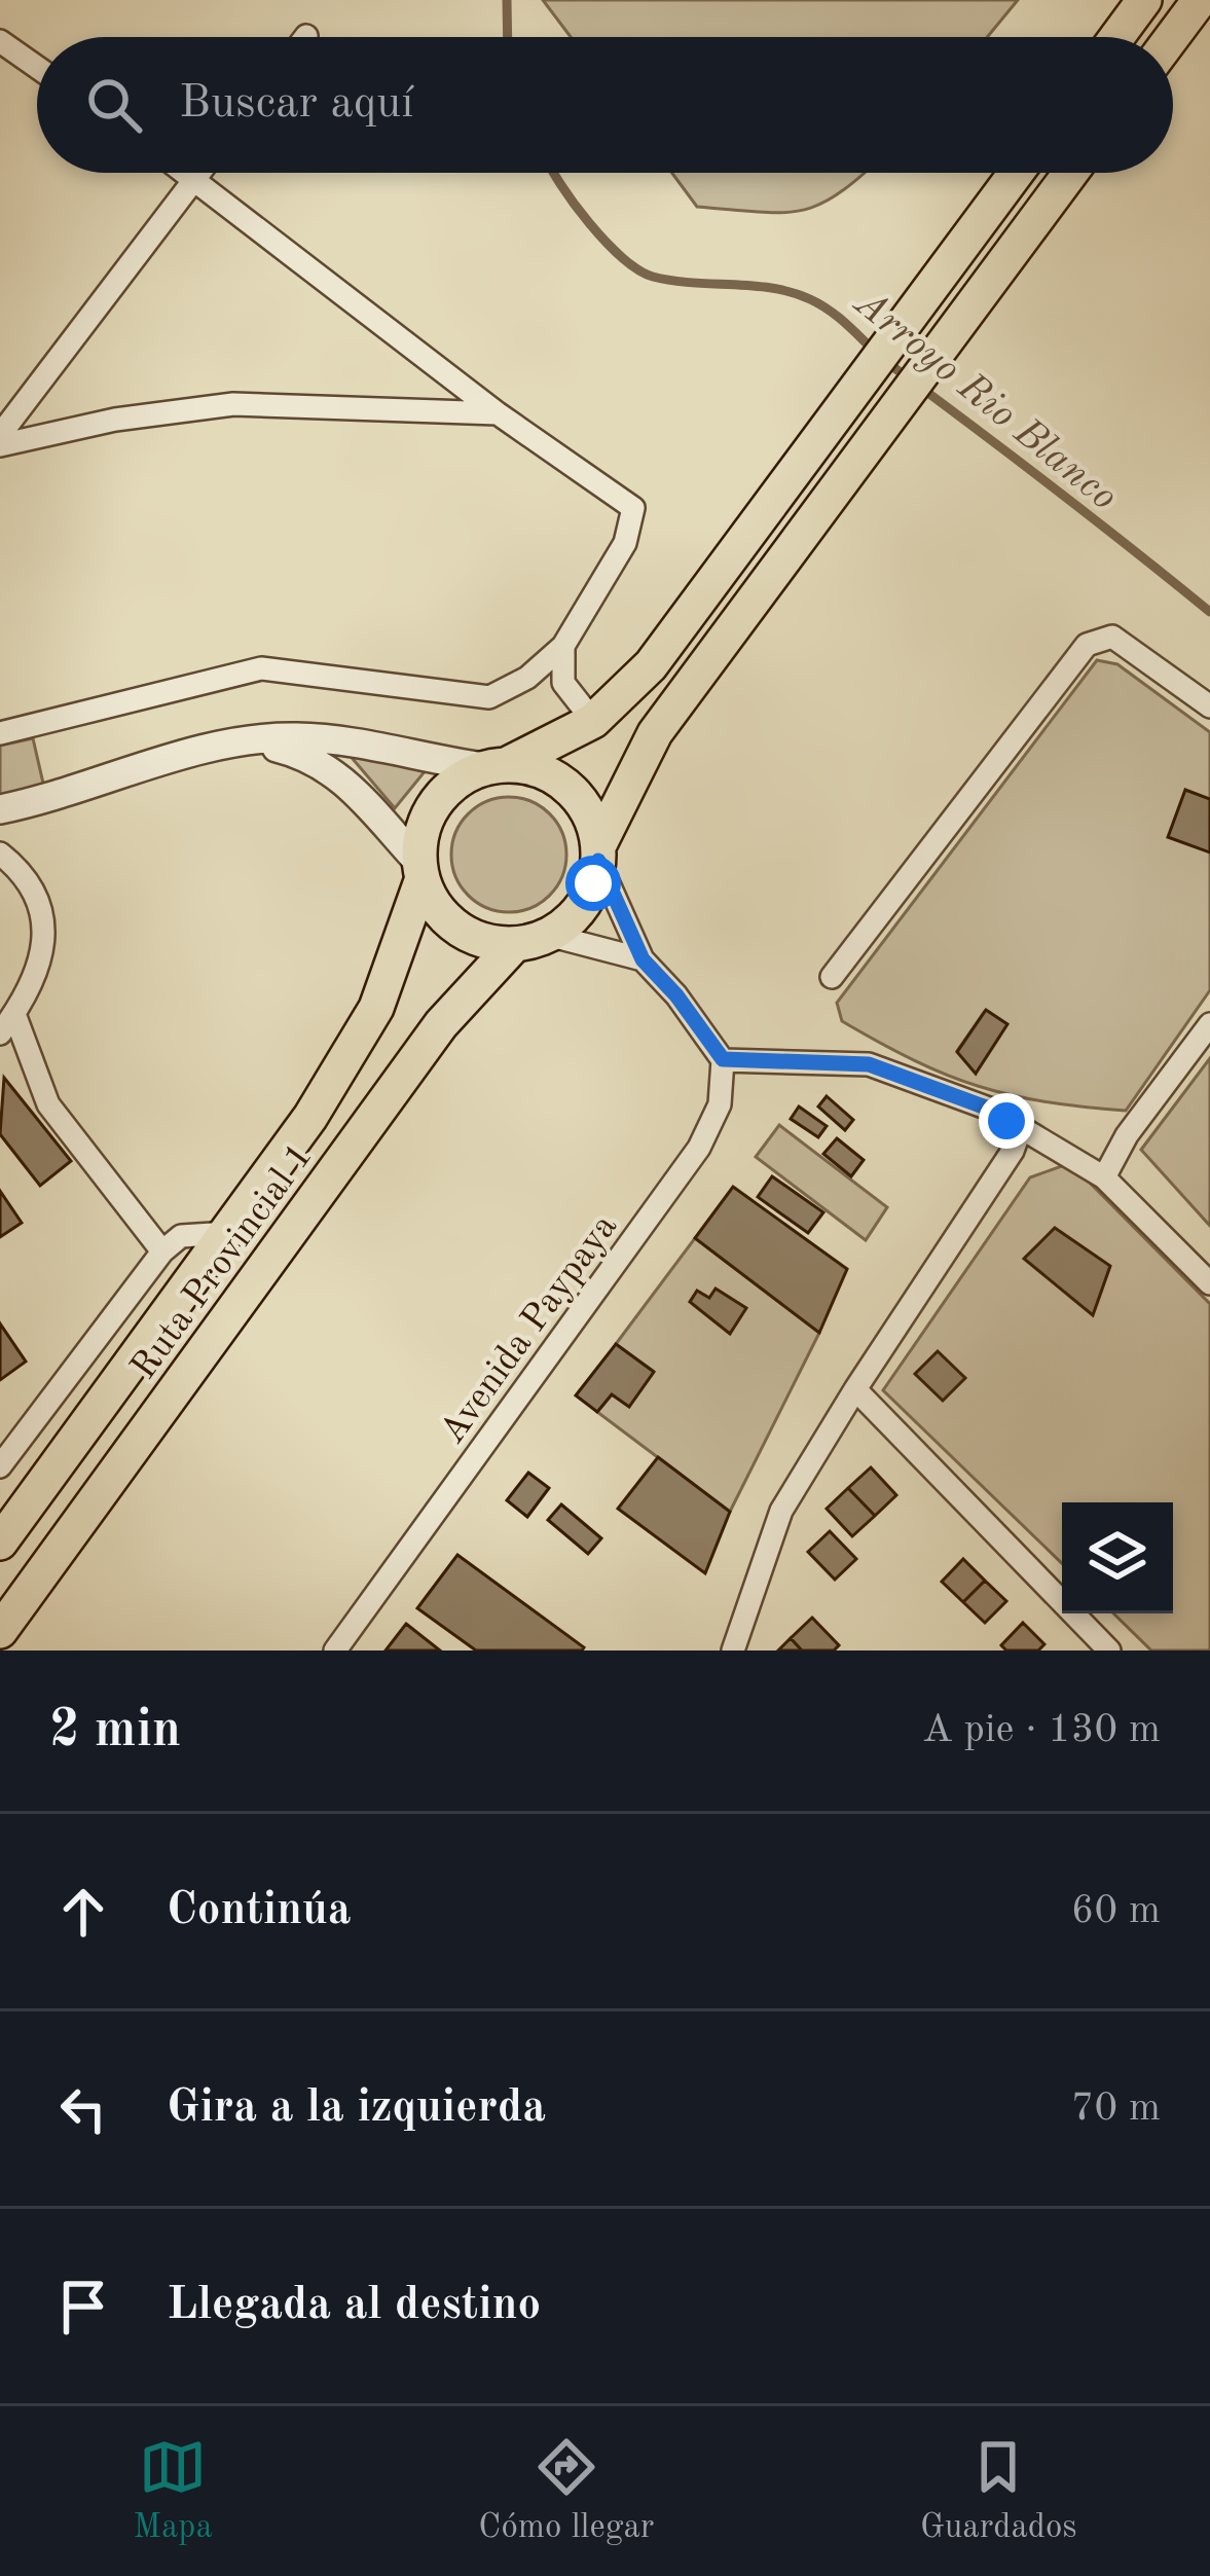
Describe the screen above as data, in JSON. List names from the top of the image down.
{
  "streets": {
    "main road": ["Ruta Provincial 1"],
    "street": ["Avenida Paypaya"]
  },
  "water": ["Arroyo Rio Blanco"],
  "page": {
    "search": "Buscar aquí",
    "heading": ["2 min", "A pie · 130 m"],
    "list": [
      ["Continúa", "60 m"],
      ["Gira a la izquierda", "70 m"],
      "Llegada al destino"
    ],
    "nav": ["Mapa", "Cómo llegar", "Guardados"]
  }
}
